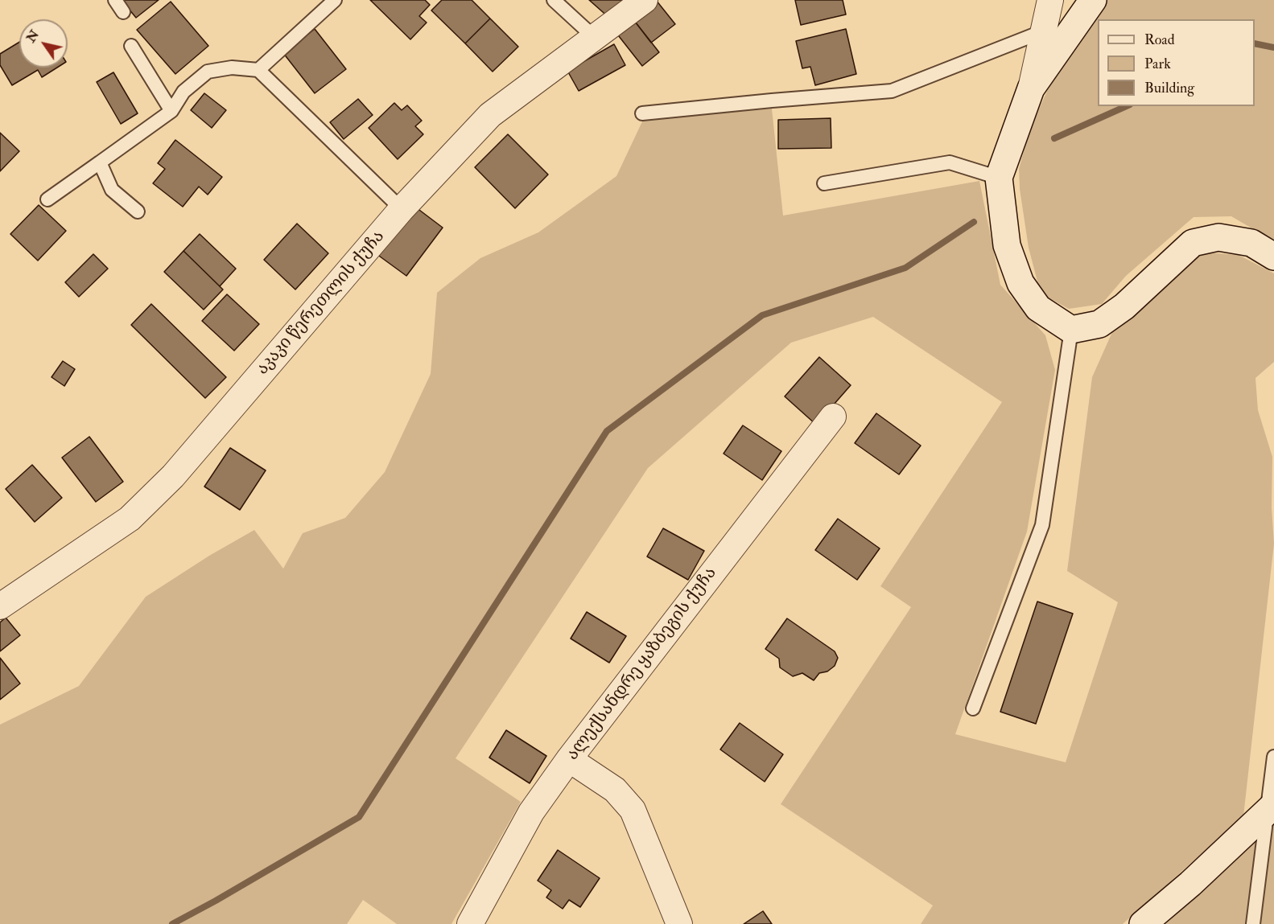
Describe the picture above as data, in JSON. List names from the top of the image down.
{
  "streets": {
    "street": ["აკაკი წერეთლის ქუჩა", "ალექსანდრე ყაზბეგის ქუჩა"]
  },
  "legend": ["Road", "Park", "Building"],
  "north": "top left"
}
